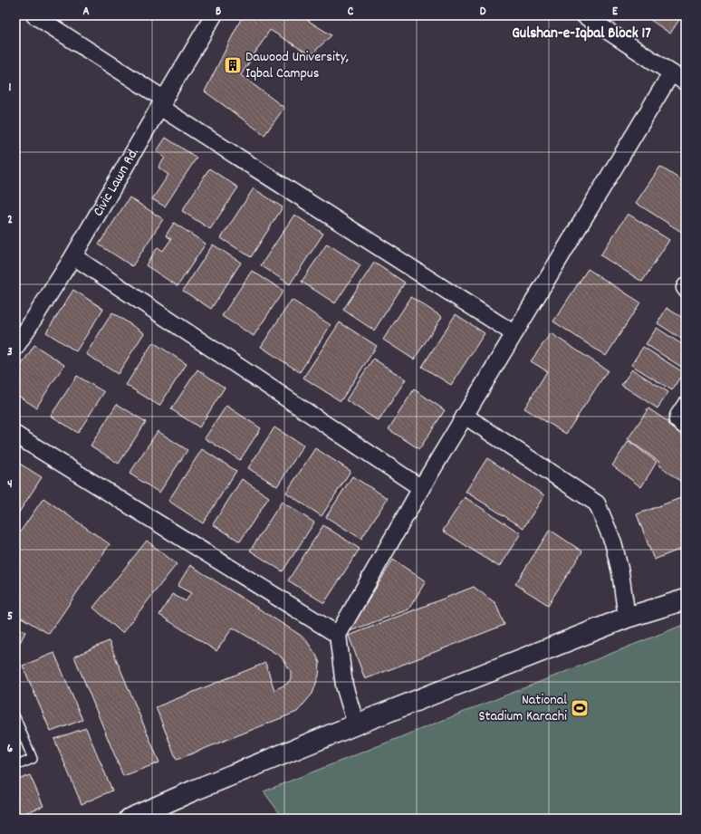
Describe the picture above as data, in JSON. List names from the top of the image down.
{
  "streets": {
    "street": ["Civic Lawn Rd."]
  },
  "districts": ["Gulshan-e-Iqbal Block 17"],
  "places": {
    "building": ["Dawood University, Iqbal Campus"],
    "sports": ["National Stadium Karachi"]
  },
  "grid": {
    "columns": [
      "A",
      "B",
      "C",
      "D",
      "E"
    ],
    "rows": [
      "1",
      "2",
      "3",
      "4",
      "5",
      "6"
    ]
  }
}
